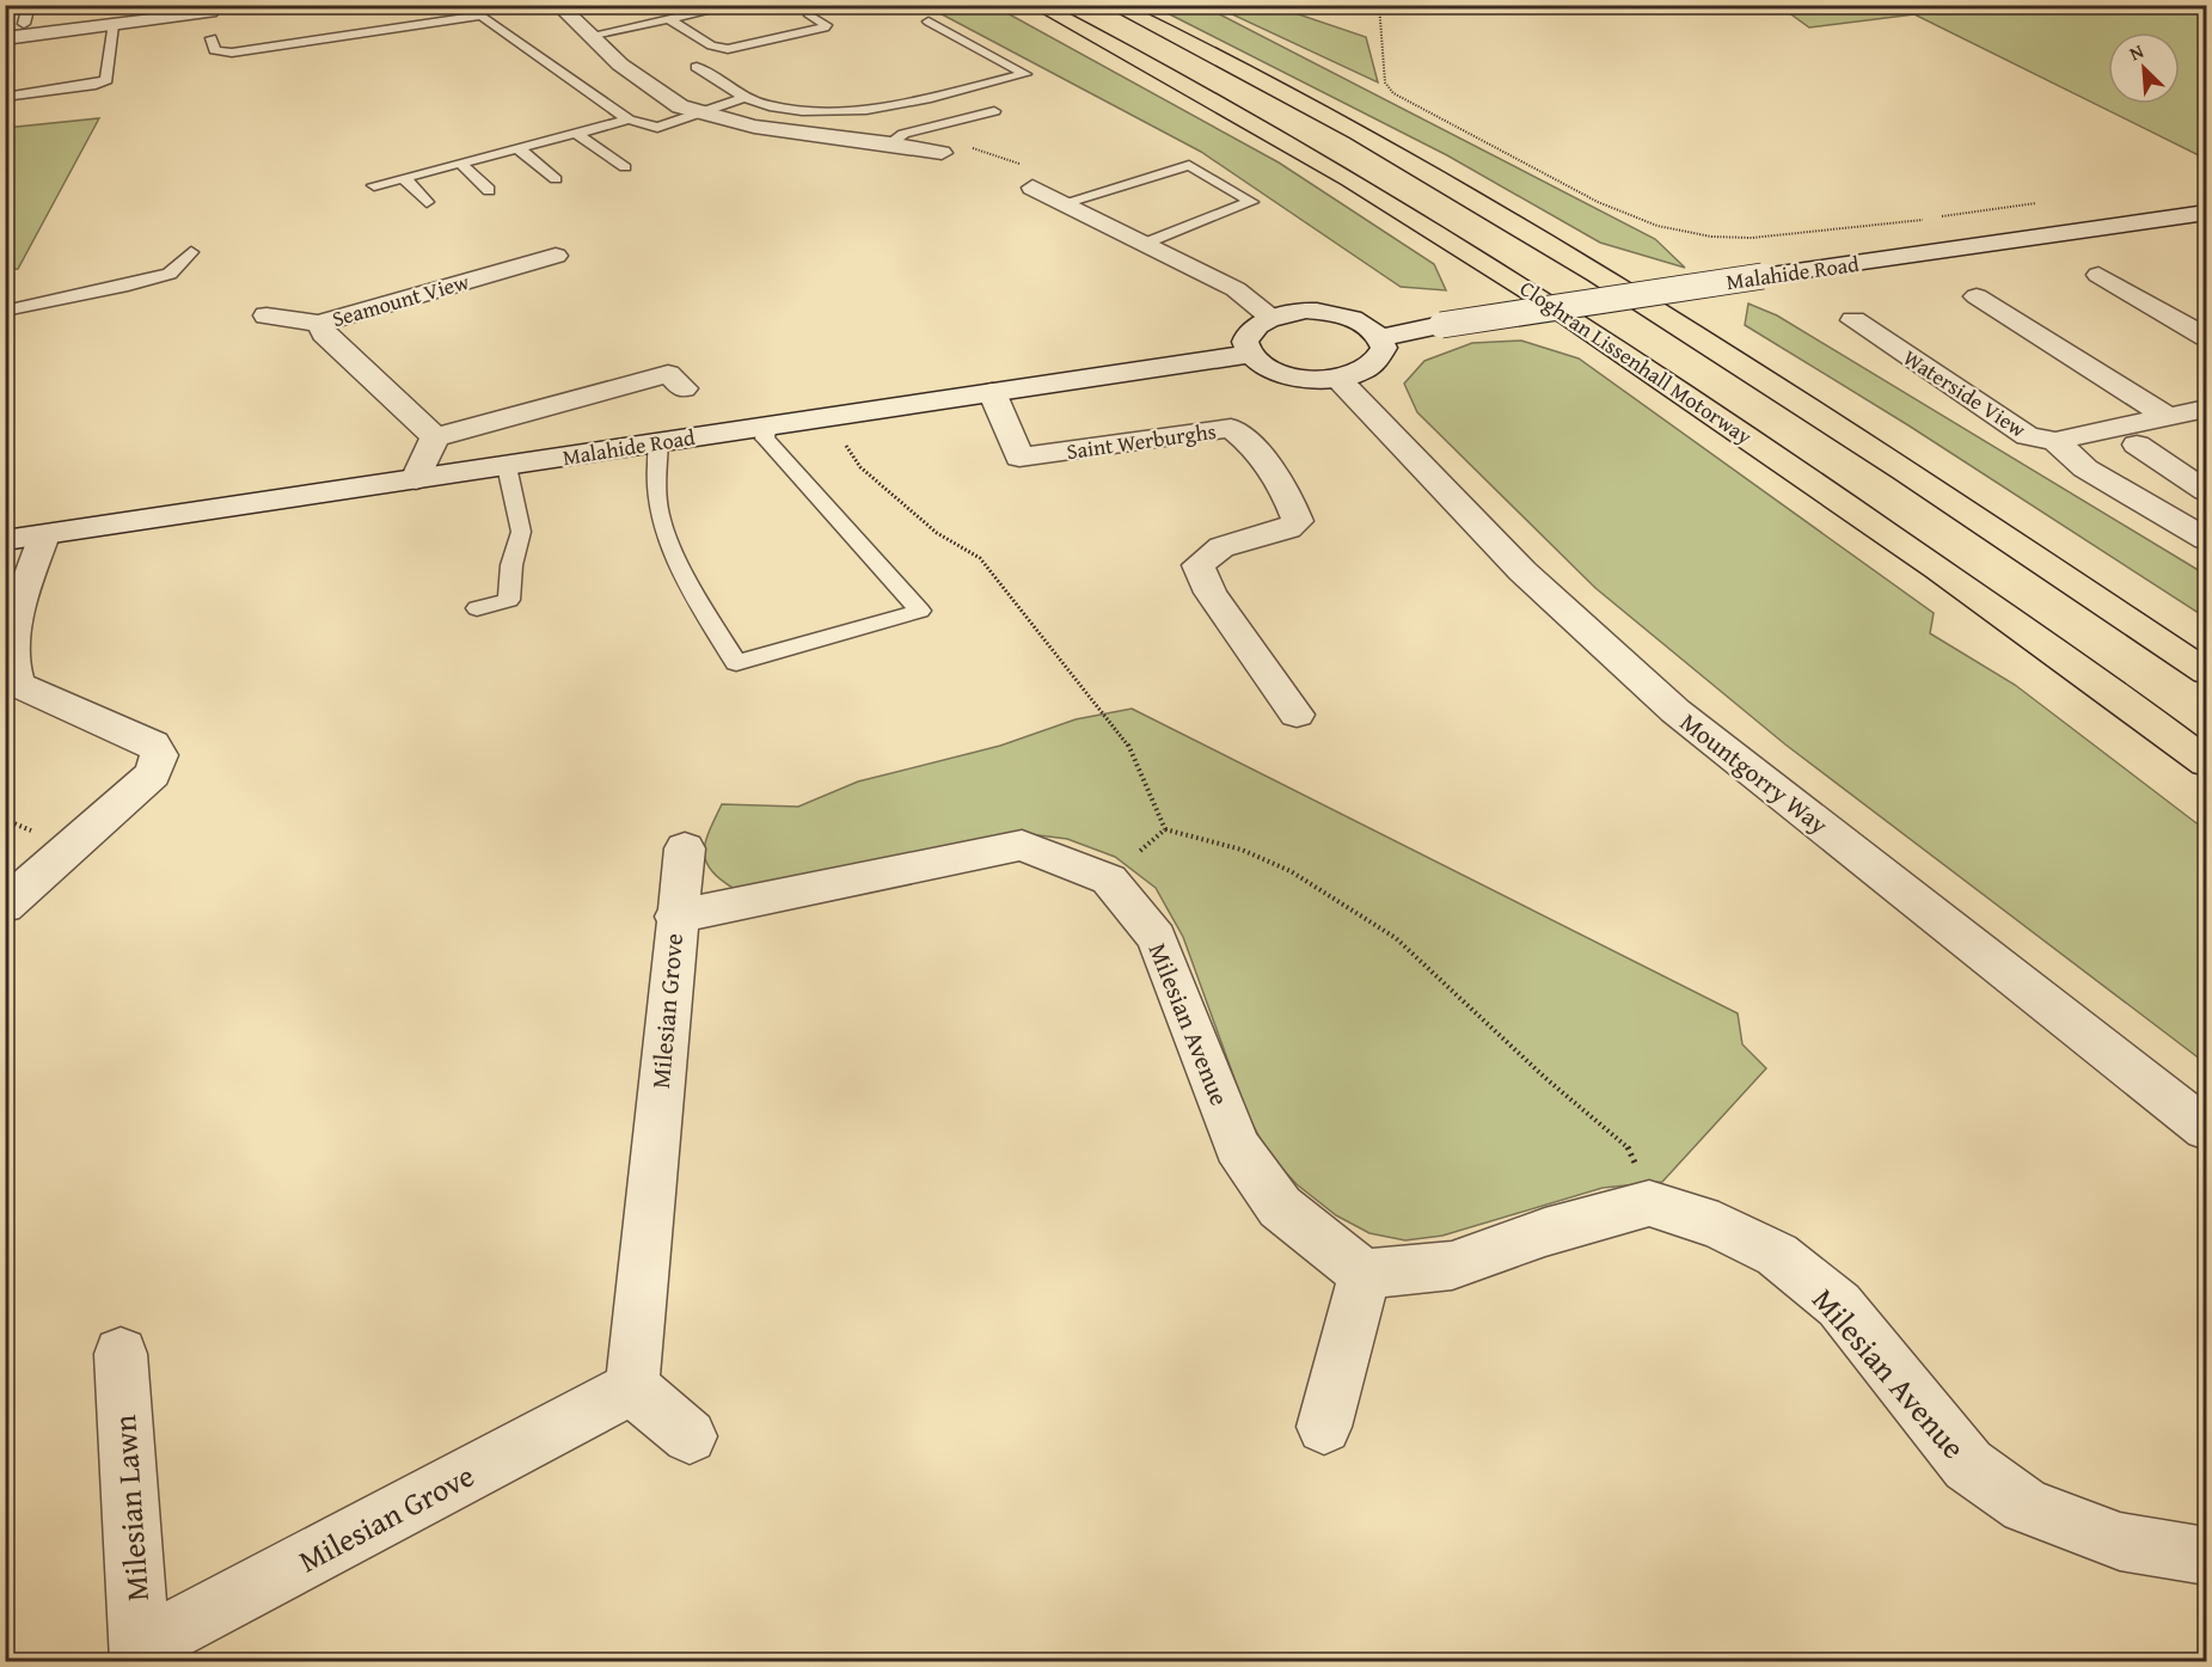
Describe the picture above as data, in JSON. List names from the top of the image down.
{
  "streets": {
    "highway": ["Cloghran Lissenhall Motorway"],
    "street": [
      "Malahide Road",
      "Seamount View",
      "Waterside View",
      "Saint Werburghs",
      "Mountgorry Way",
      "Milesian Grove",
      "Milesian Avenue",
      "Milesian Lawn"
    ]
  },
  "crossings": [
    ["Malahide Road", "Saint Werburghs"],
    ["Milesian Grove", "Milesian Avenue"],
    ["Milesian Grove", "Milesian Lawn"]
  ],
  "north": "top left"
}
